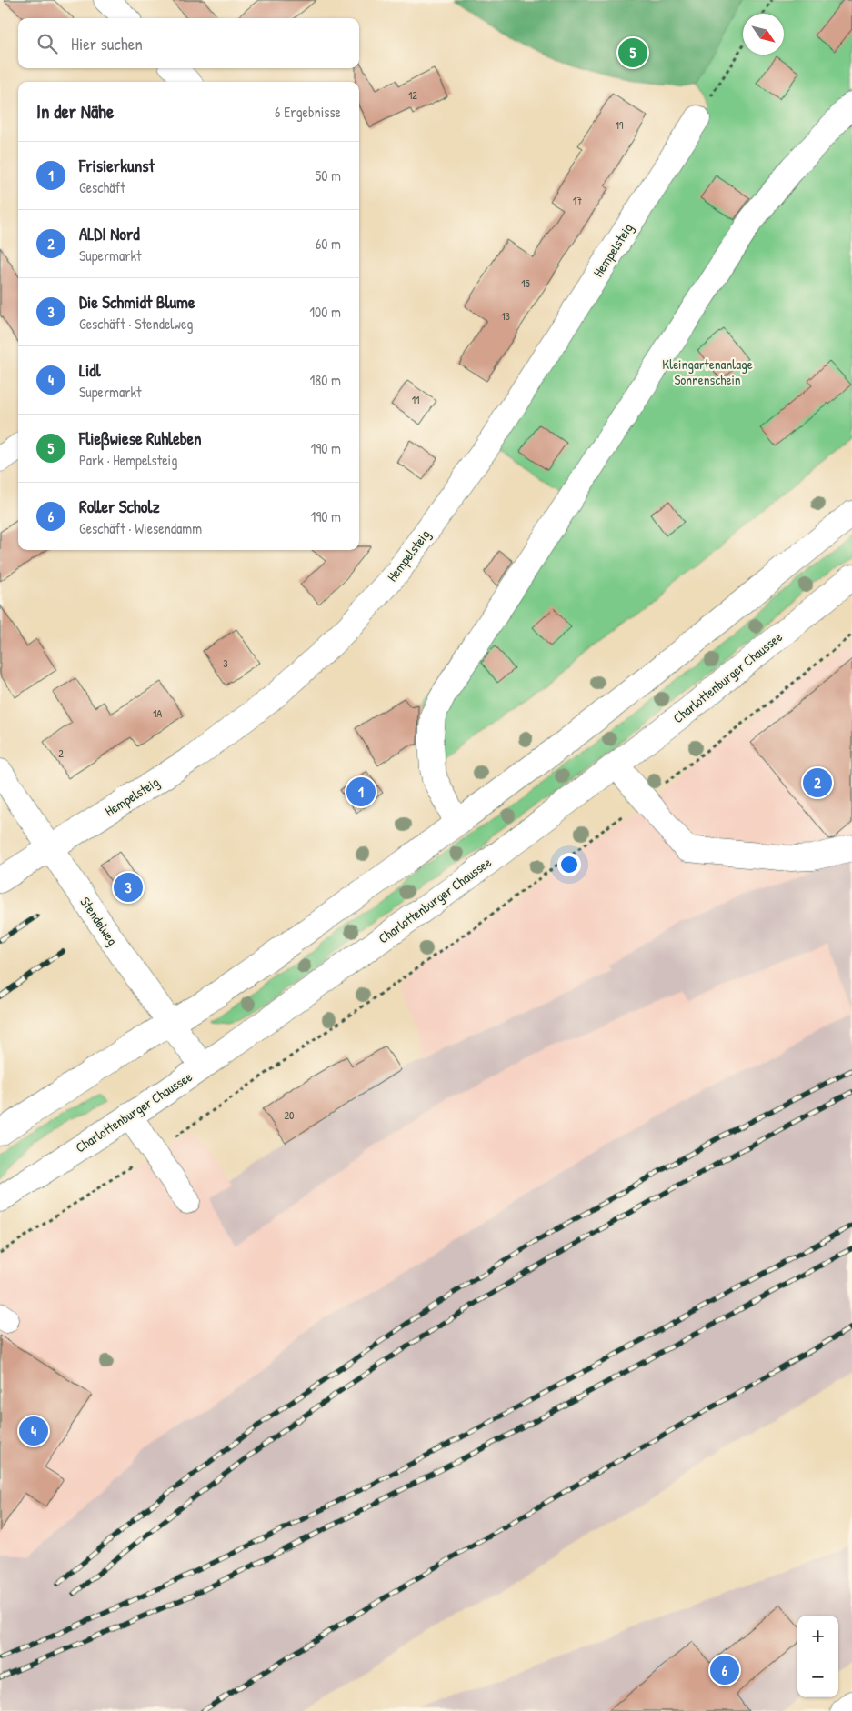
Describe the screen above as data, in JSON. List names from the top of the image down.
{
  "streets": {
    "main road": ["Hempelsteig", "Charlottenburger Chaussee", "Stendelweg"]
  },
  "crossings": [
    ["Hempelsteig", "Stendelweg"],
    ["Charlottenburger Chaussee", "Stendelweg"]
  ],
  "parks": ["Kleingartenanlage Sonnenschein"],
  "house_numbers": [
    "12",
    "19",
    "17",
    "15",
    "13",
    "11",
    "3",
    "1A",
    "2",
    "20"
  ],
  "north": "bottom right",
  "page": {
    "search": "Hier suchen",
    "pins": [
      "5",
      "2",
      "1",
      "3",
      "4",
      "6"
    ],
    "heading": ["In der Nähe", "6 Ergebnisse"],
    "list": [
      {
        "mark": "1",
        "name": "Frisierkunst",
        "note": "Geschäft",
        "value": "50 m"
      },
      {
        "mark": "2",
        "name": "ALDI Nord",
        "note": "Supermarkt",
        "value": "60 m"
      },
      {
        "mark": "3",
        "name": "Die Schmidt Blume",
        "note": "Geschäft · Stendelweg",
        "value": "100 m"
      },
      {
        "mark": "4",
        "name": "Lidl",
        "note": "Supermarkt",
        "value": "180 m"
      },
      {
        "mark": "5",
        "name": "Fließwiese Ruhleben",
        "note": "Park · Hempelsteig",
        "value": "190 m"
      },
      {
        "mark": "6",
        "name": "Roller Scholz",
        "note": "Geschäft · Wiesendamm",
        "value": "190 m"
      }
    ],
    "map_buttons": ["+", "−"]
  }
}
